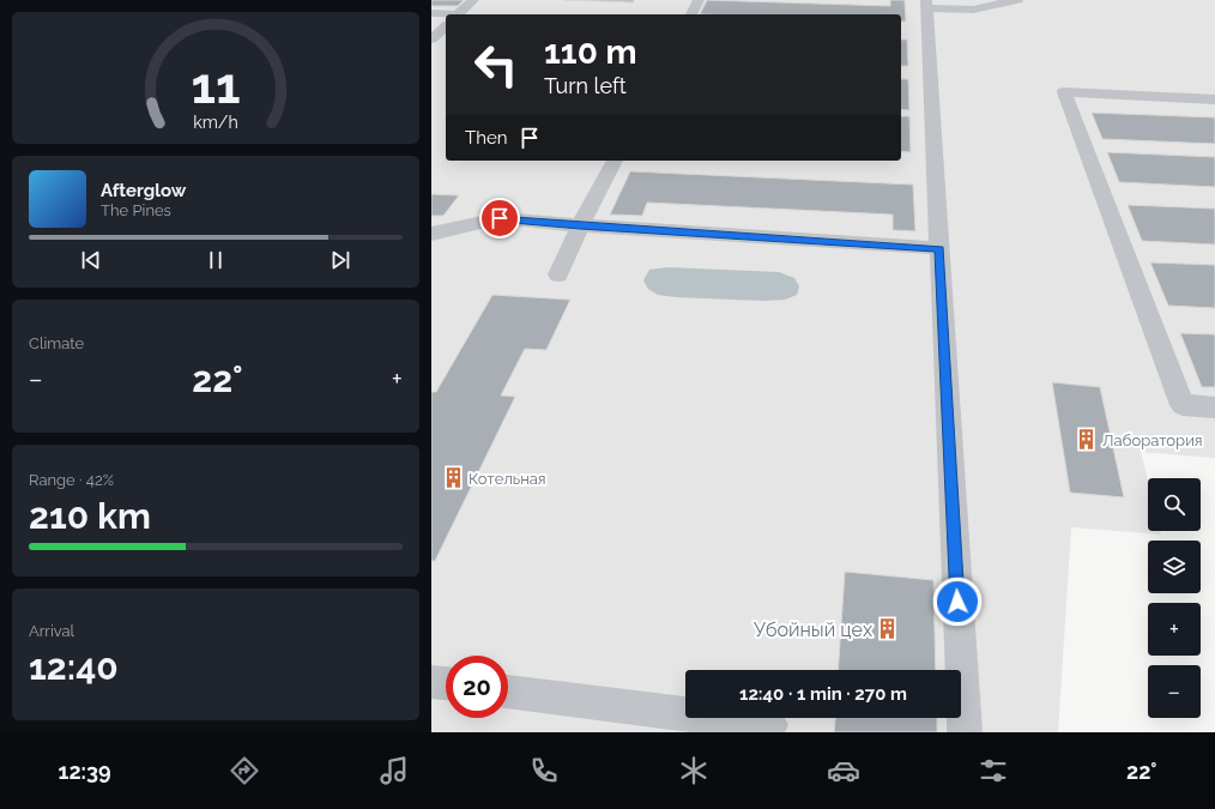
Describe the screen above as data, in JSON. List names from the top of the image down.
{
  "places": {
    "building": ["Лаборатория", "Котельная", "Убойный цех"]
  },
  "page": {
    "turn": ["110 m", "Turn left"],
    "then": "Then",
    "song": ["Afterglow", "The Pines"],
    "tile": [
      "Climate",
      ["Range · 42%", "210 km"],
      ["Arrival", "12:40"]
    ],
    "heat": ["−", "22°", "+"],
    "map_buttons": ["+", "−"],
    "limit": "20",
    "trip": "12:40 · 1 min · 270 m",
    "tabs": ["12:39", "22°"],
    "gauge": ["11", "km/h"]
  }
}
